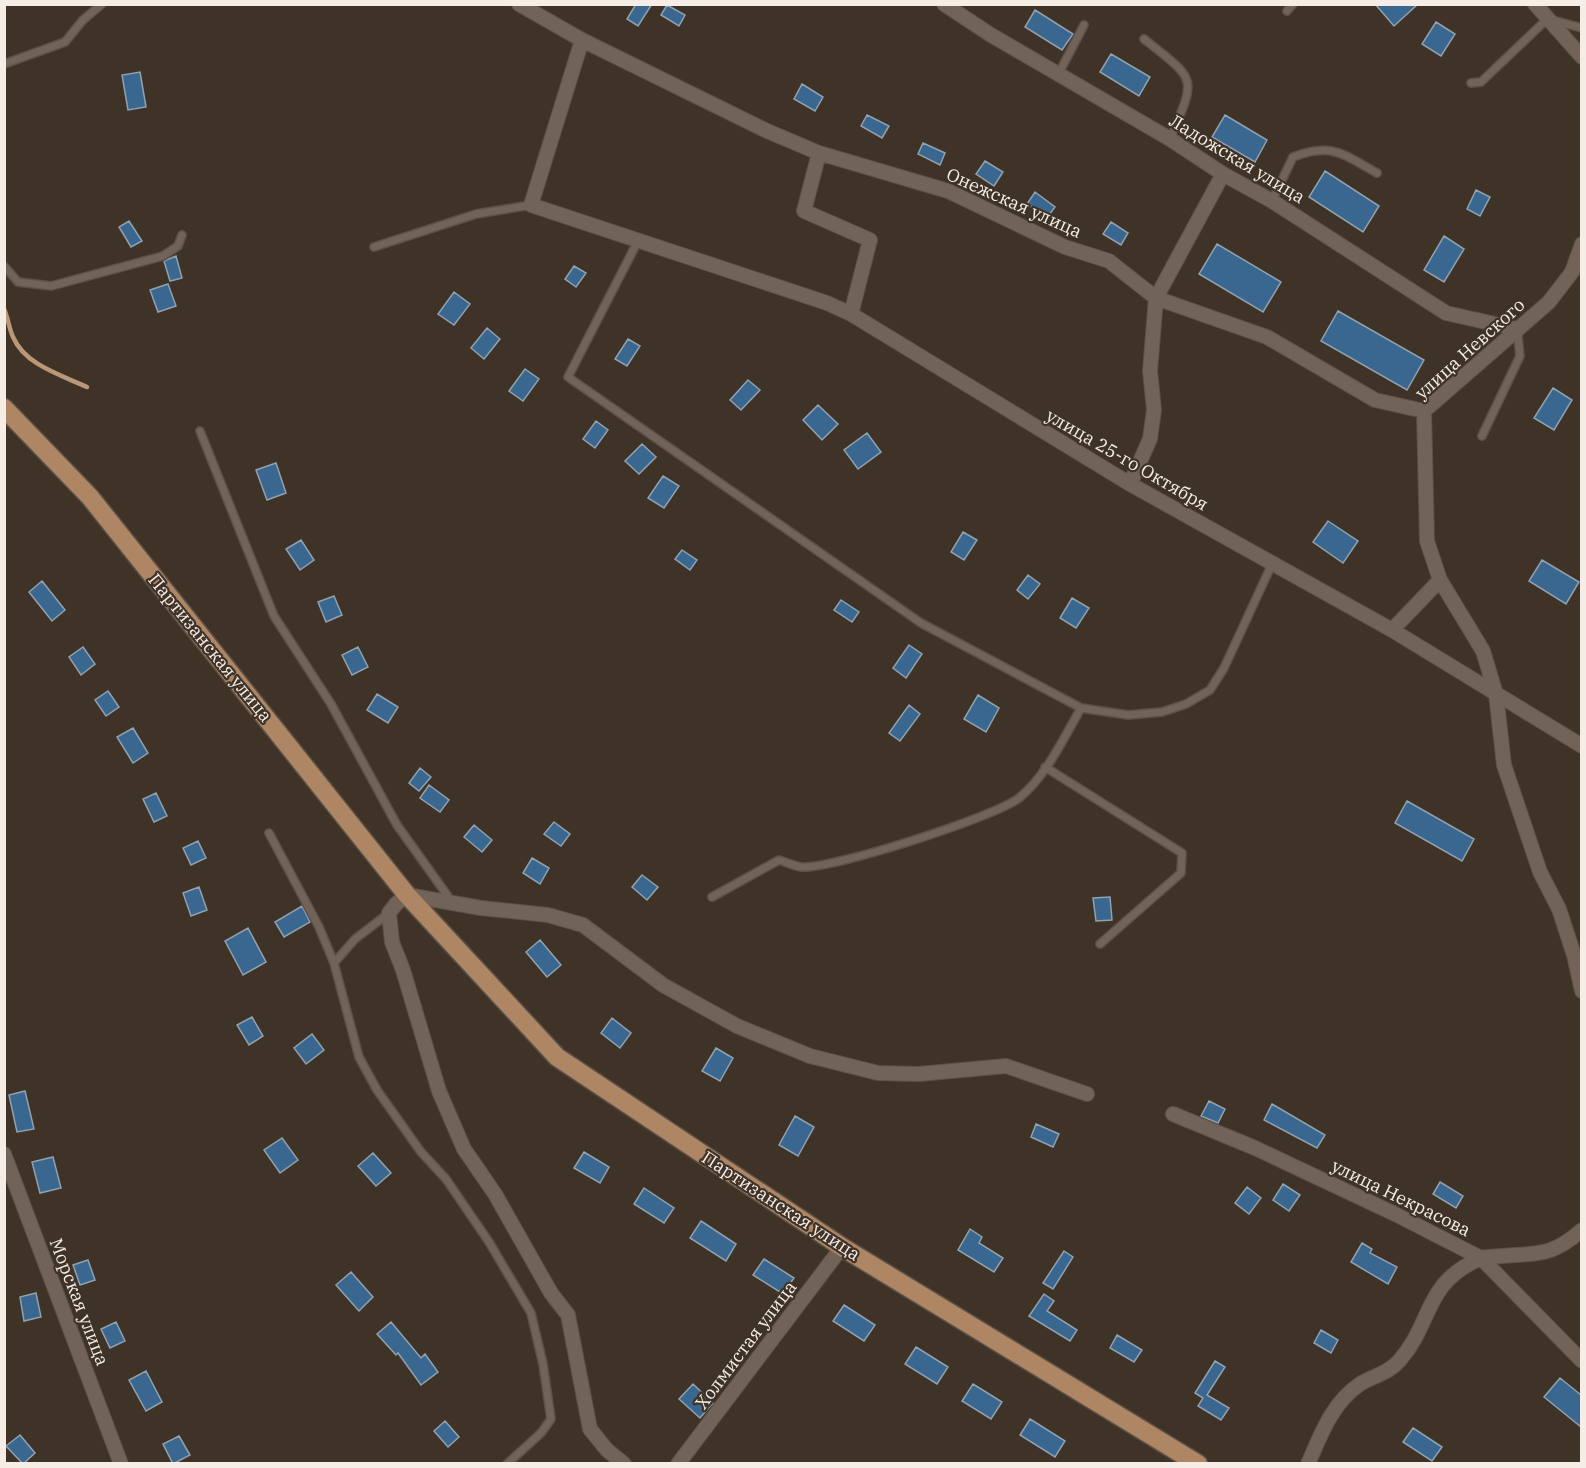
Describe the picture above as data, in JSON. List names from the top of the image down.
{
  "streets": {
    "main road": ["Партизанская улица"],
    "street": [
      "Ладожская улица",
      "Онежская улица",
      "улица Невского",
      "улица 25-го Октября",
      "улица Некрасова",
      "Морская улица",
      "Холмистая улица"
    ]
  },
  "crossings": [
    ["Ладожская улица", "улица Невского"],
    ["Онежская улица", "улица Невского"],
    ["улица Невского", "улица 25-го Октября"],
    ["Партизанская улица", "Холмистая улица"]
  ]
}
